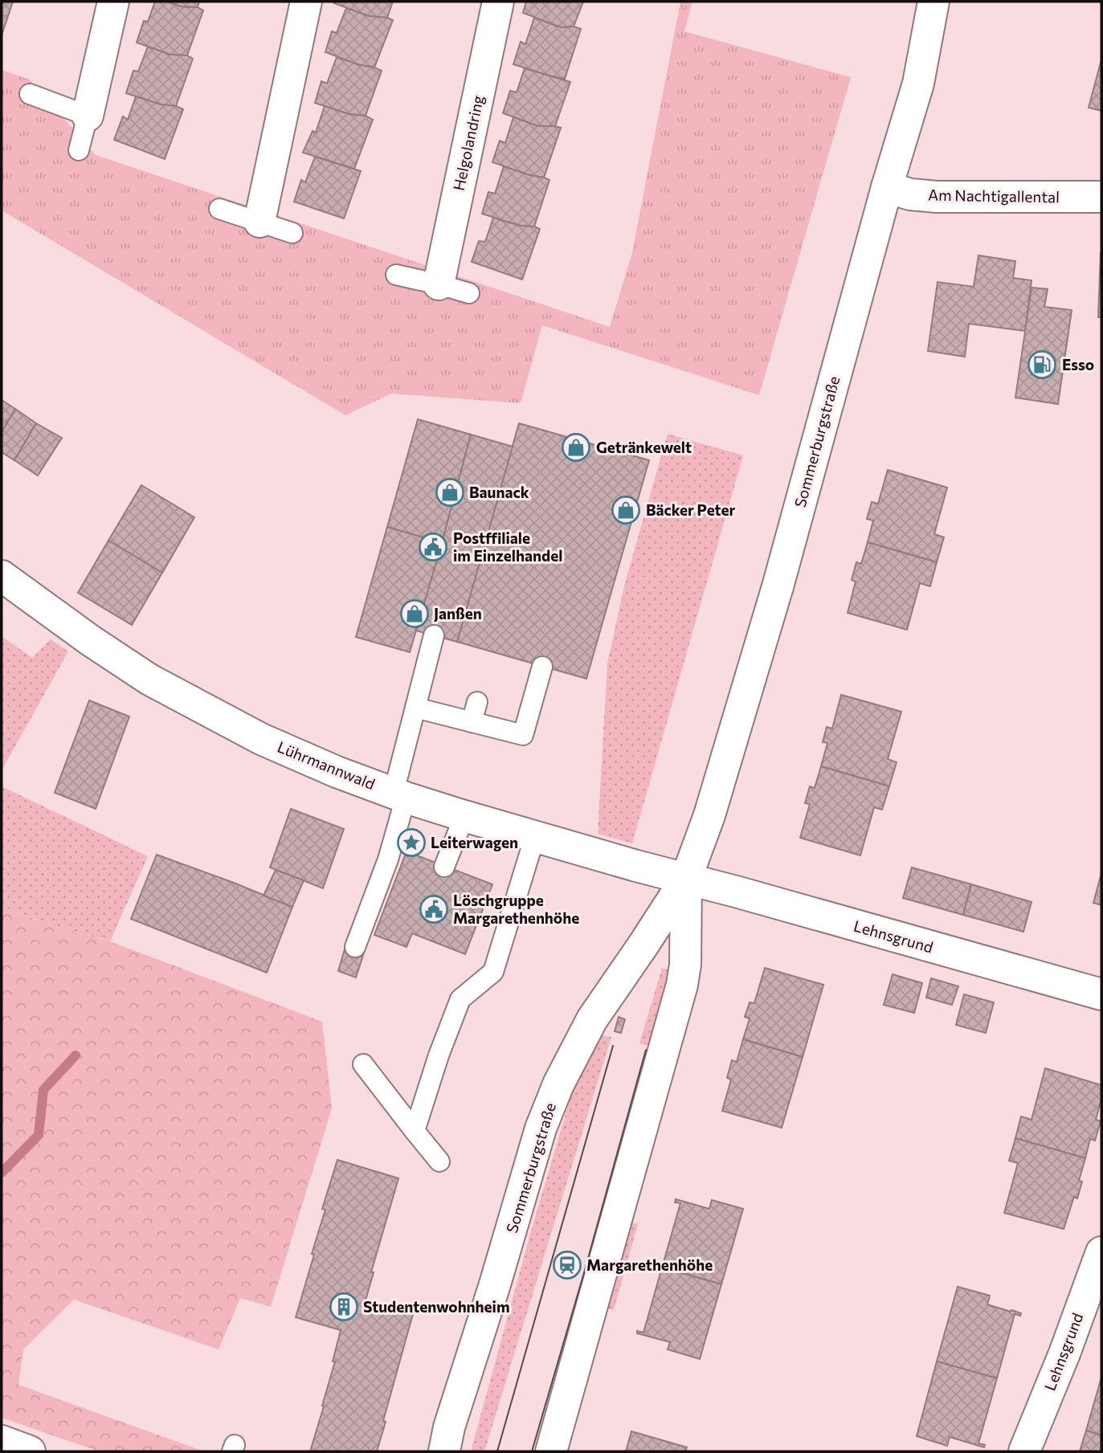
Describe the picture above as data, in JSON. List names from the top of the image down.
{
  "streets": {
    "street": [
      "Helgolandring",
      "Am Nachtigallental",
      "Sommerburgstraße",
      "Lührmannwald",
      "Lehnsgrund"
    ]
  },
  "crossings": [
    ["Am Nachtigallental", "Sommerburgstraße"],
    ["Sommerburgstraße", "Lührmannwald"],
    ["Sommerburgstraße", "Lehnsgrund"],
    ["Lührmannwald", "Lehnsgrund"]
  ],
  "places": {
    "fuel station": ["Esso"],
    "shop": [
      "Getränkewelt",
      "Baunack",
      "Bäcker Peter",
      "Janßen"
    ],
    "public building": ["Postffiliale im Einzelhandel", "Löschgruppe Margarethenhöhe"],
    "place": ["Leiterwagen"],
    "station": ["Margarethenhöhe"],
    "building": ["Studentenwohnheim"]
  }
}
